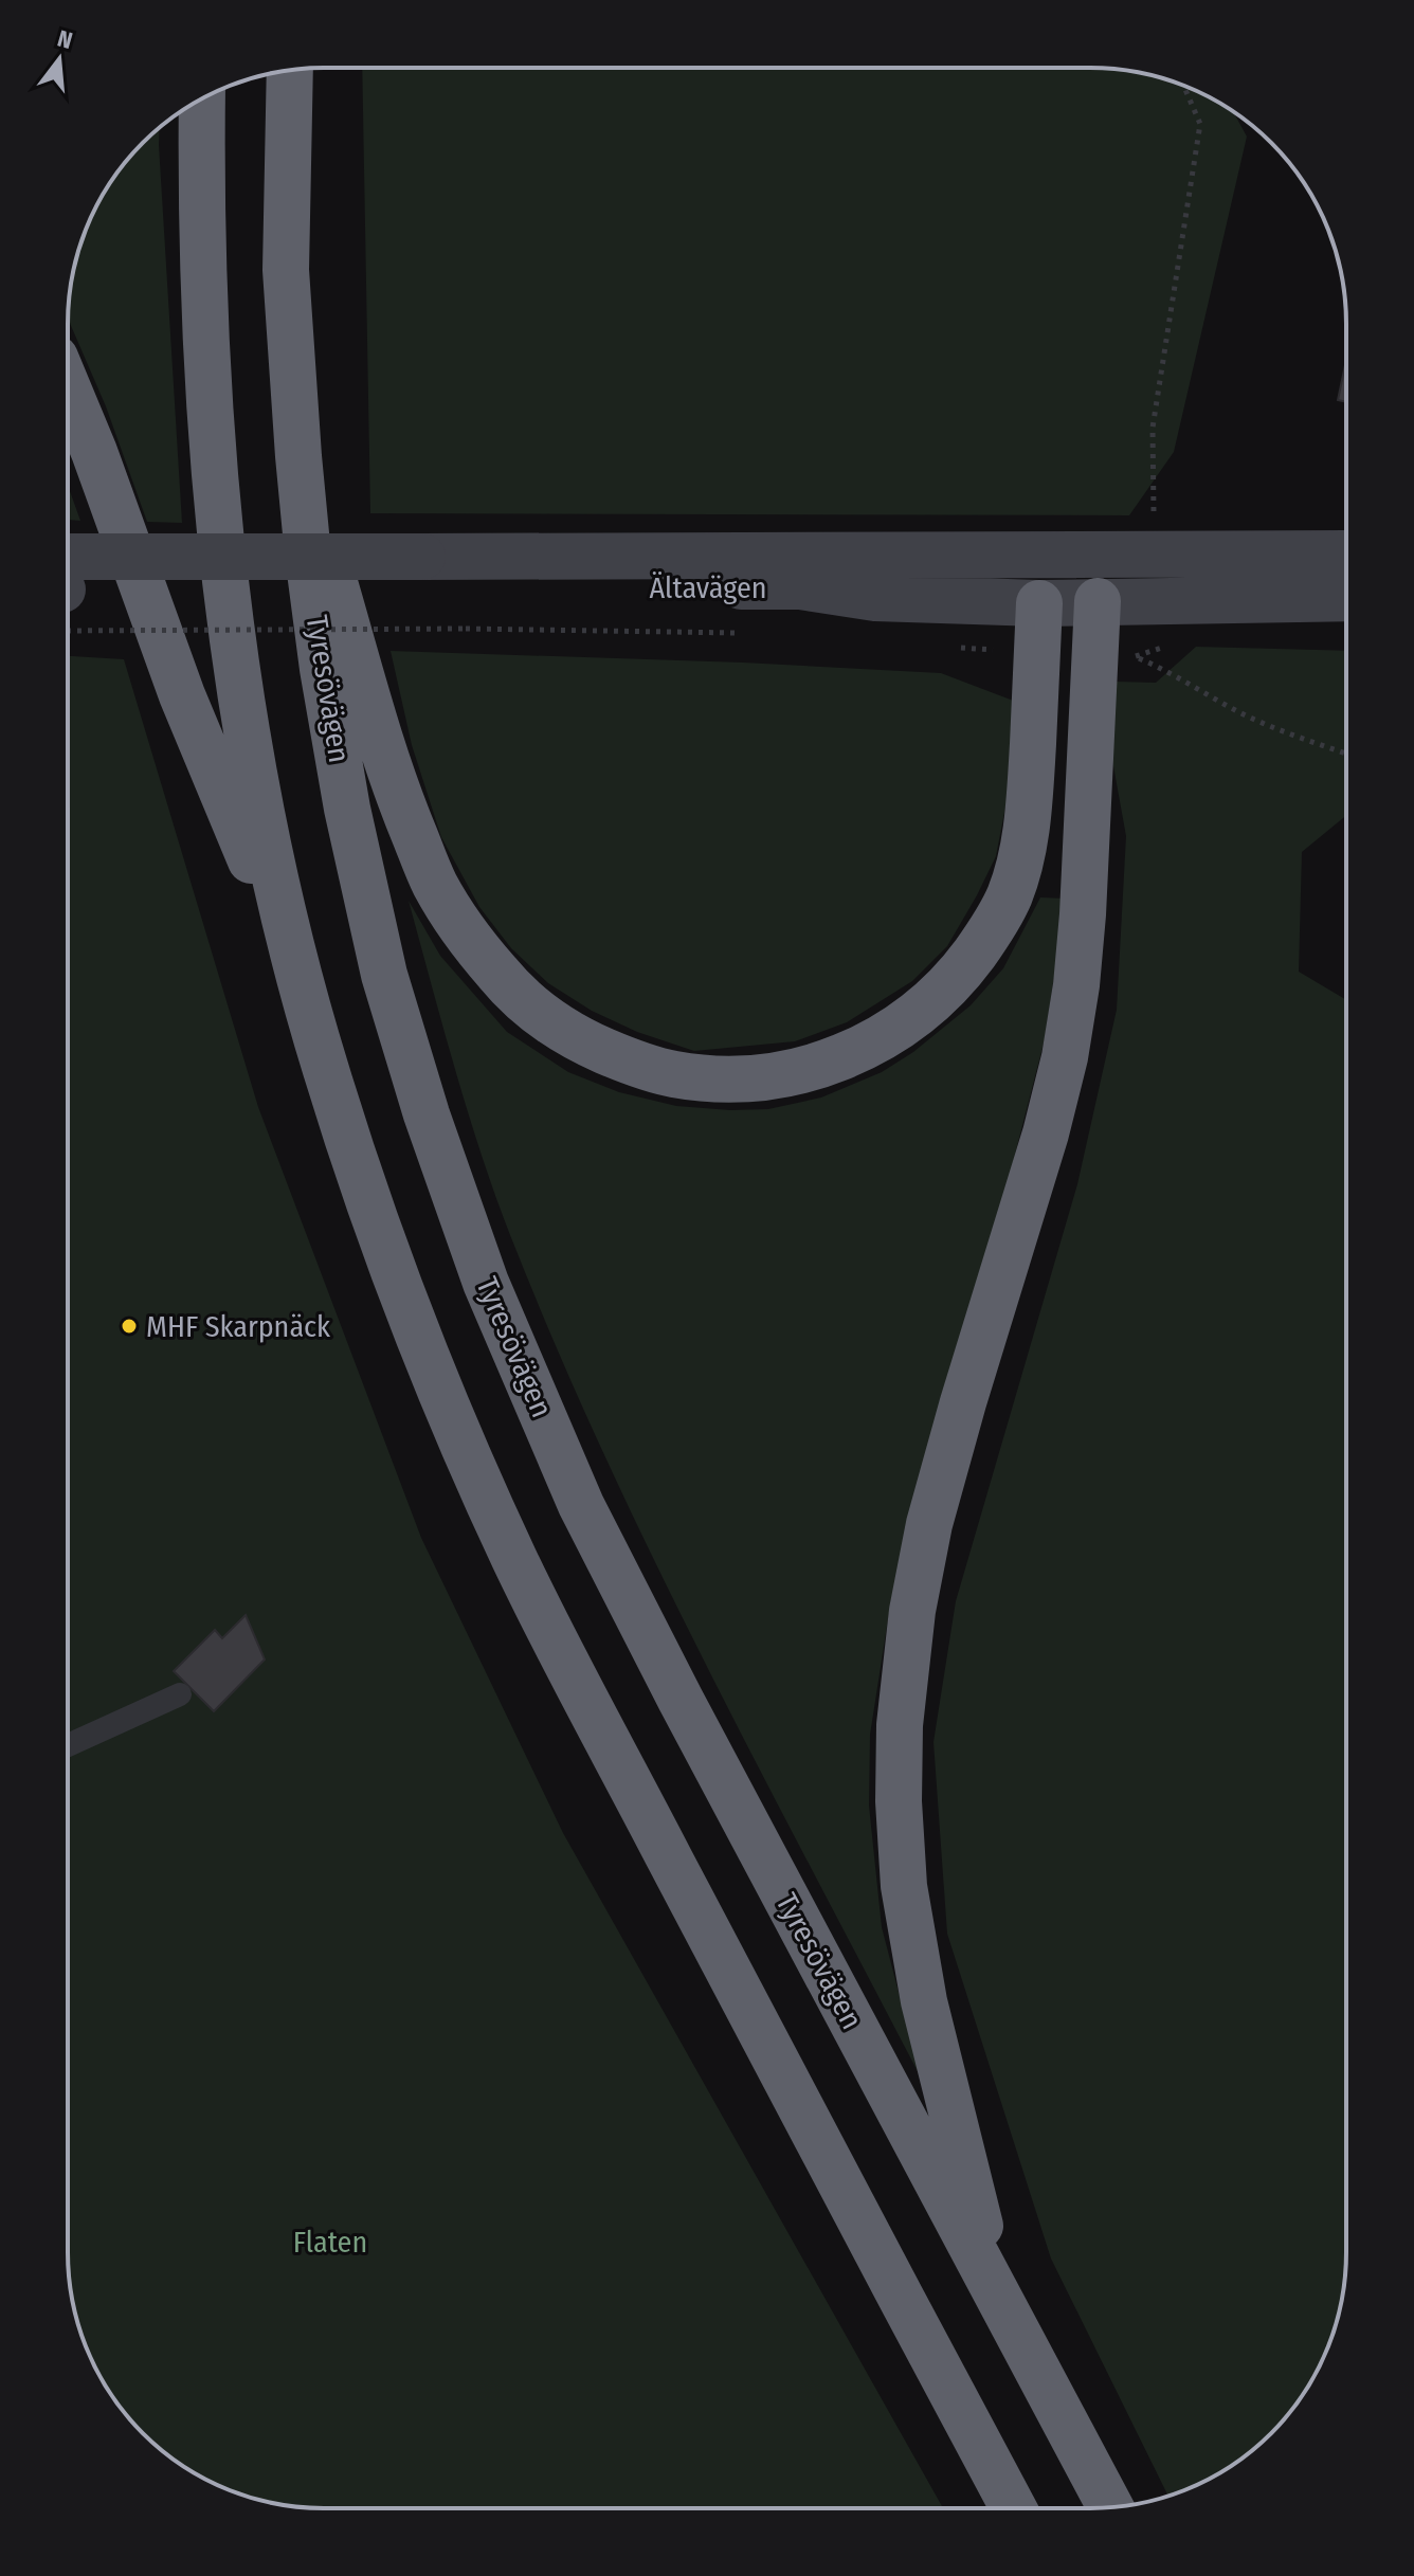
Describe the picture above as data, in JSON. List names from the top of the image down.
{
  "streets": {
    "highway": ["Tyresövägen"],
    "main road": ["Ältavägen"]
  },
  "parks": ["Flaten"],
  "places": ["MHF Skarpnäck"],
  "north": "top"
}
